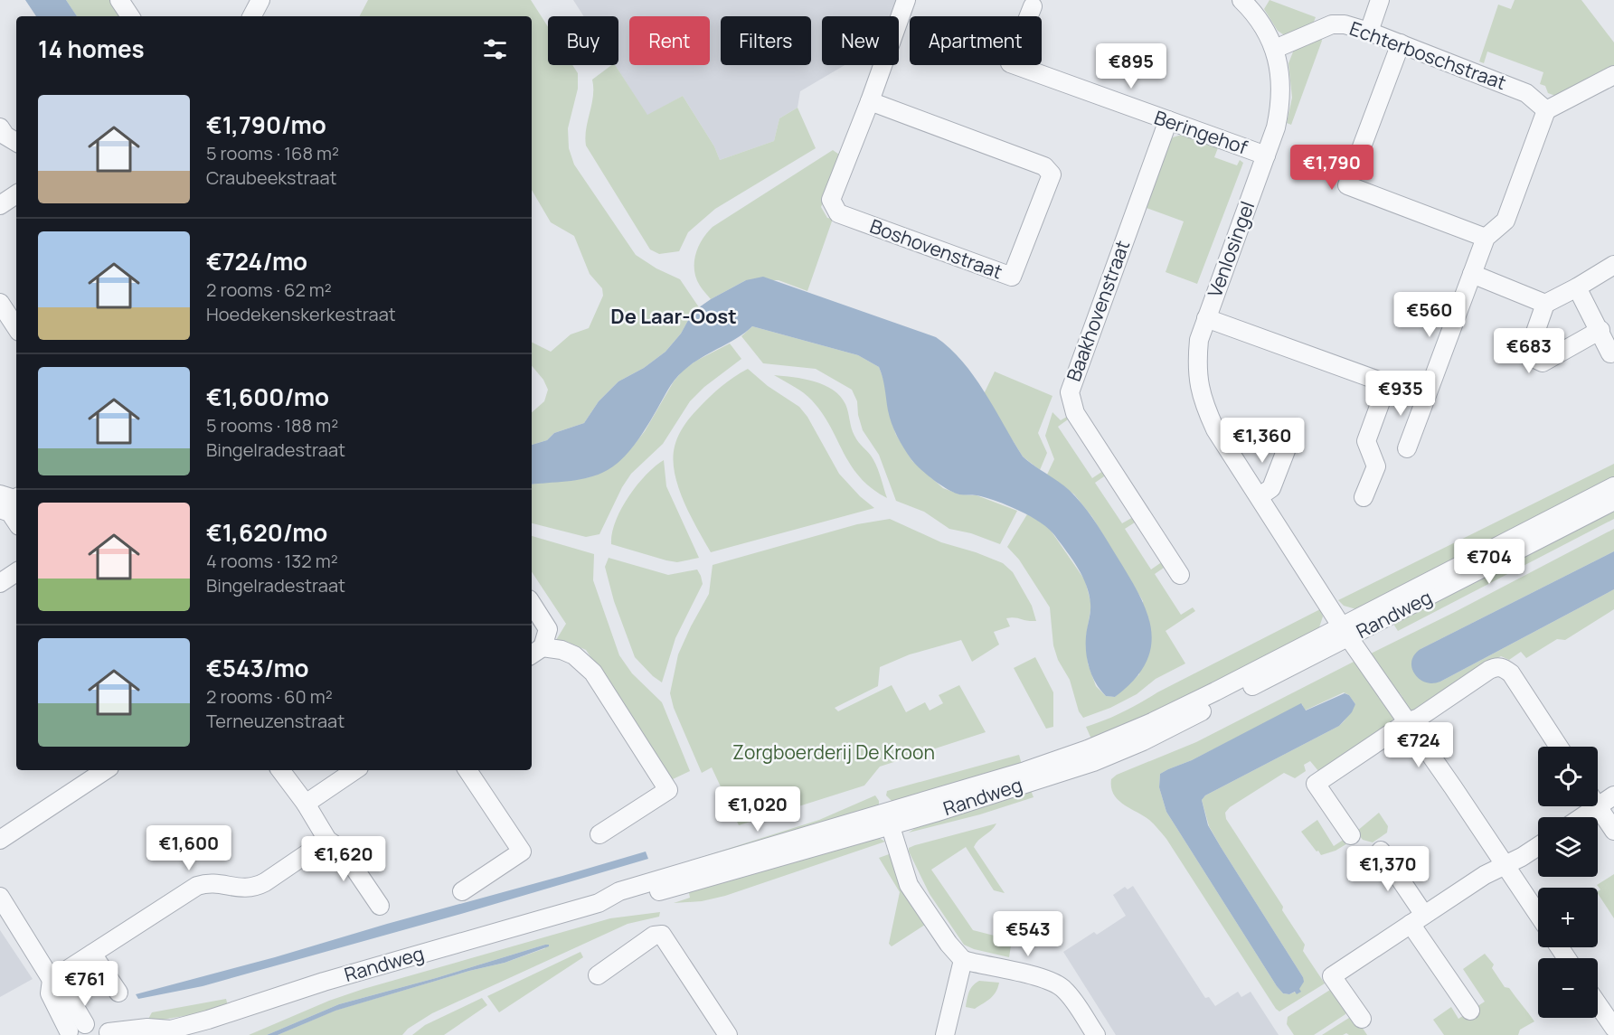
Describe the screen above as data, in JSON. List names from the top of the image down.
{
  "streets": {
    "street": [
      "Echterboschstraat",
      "Beringehof",
      "Boshovenstraat",
      "Venlosingel",
      "Baakhovenstraat",
      "Randweg"
    ]
  },
  "crossings": [
    ["Echterboschstraat", "Venlosingel"],
    ["Beringehof", "Venlosingel"],
    ["Beringehof", "Baakhovenstraat"],
    ["Venlosingel", "Randweg"]
  ],
  "districts": ["De Laar-Oost"],
  "parks": ["Zorgboerderij De Kroon"],
  "page": {
    "chip": [
      "Buy",
      "Rent",
      "Filters",
      "New",
      "Apartment"
    ],
    "heading": "14 homes",
    "price": [
      "€895",
      "€1,790",
      "€560",
      "€683",
      "€935",
      "€1,360",
      "€704",
      "€724",
      "€1,020",
      "€1,600",
      "€1,620",
      "€1,370",
      "€543",
      "€761"
    ],
    "list": [
      {
        "name": "€1,790/mo",
        "note": "5 rooms · 168 m² · Craubeekstraat"
      },
      {
        "name": "€724/mo",
        "note": "2 rooms · 62 m² · Hoedekenskerkestraat"
      },
      {
        "name": "€1,600/mo",
        "note": "5 rooms · 188 m² · Bingelradestraat"
      },
      {
        "name": "€1,620/mo",
        "note": "4 rooms · 132 m² · Bingelradestraat"
      },
      {
        "name": "€543/mo",
        "note": "2 rooms · 60 m² · Terneuzenstraat"
      }
    ],
    "map_buttons": ["+", "−"]
  }
}
